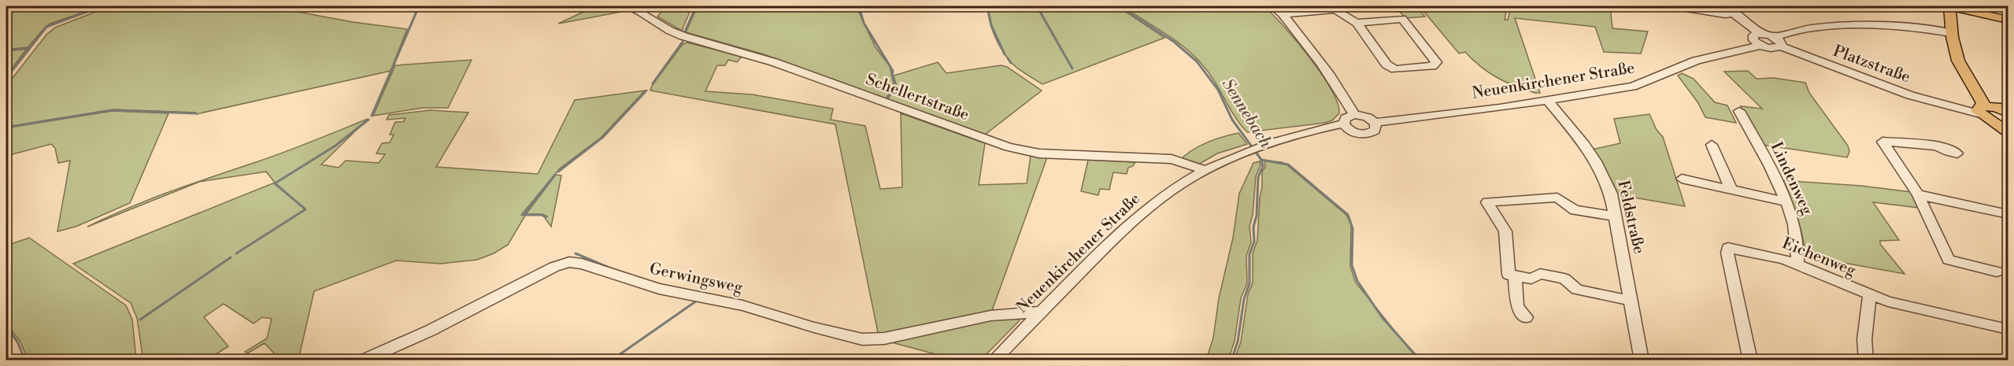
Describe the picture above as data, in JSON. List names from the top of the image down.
{
  "streets": {
    "street": [
      "Platzstraße",
      "Neuenkirchener Straße",
      "Schellertstraße",
      "Lindenweg",
      "Feldstraße",
      "Eichenweg",
      "Gerwingsweg"
    ]
  },
  "crossings": [
    ["Neuenkirchener Straße", "Schellertstraße"],
    ["Neuenkirchener Straße", "Feldstraße"],
    ["Neuenkirchener Straße", "Gerwingsweg"],
    ["Lindenweg", "Eichenweg"]
  ],
  "water": ["Sennebach"]
}
